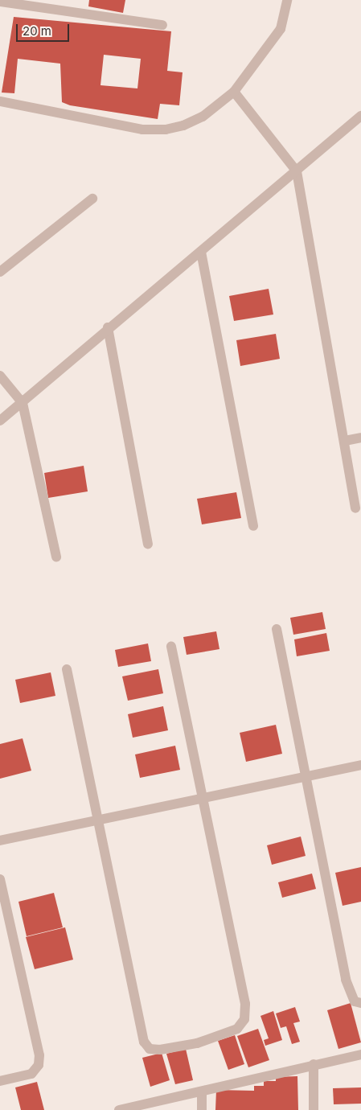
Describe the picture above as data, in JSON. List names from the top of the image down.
{
  "scale_bar": "20 m"
}
